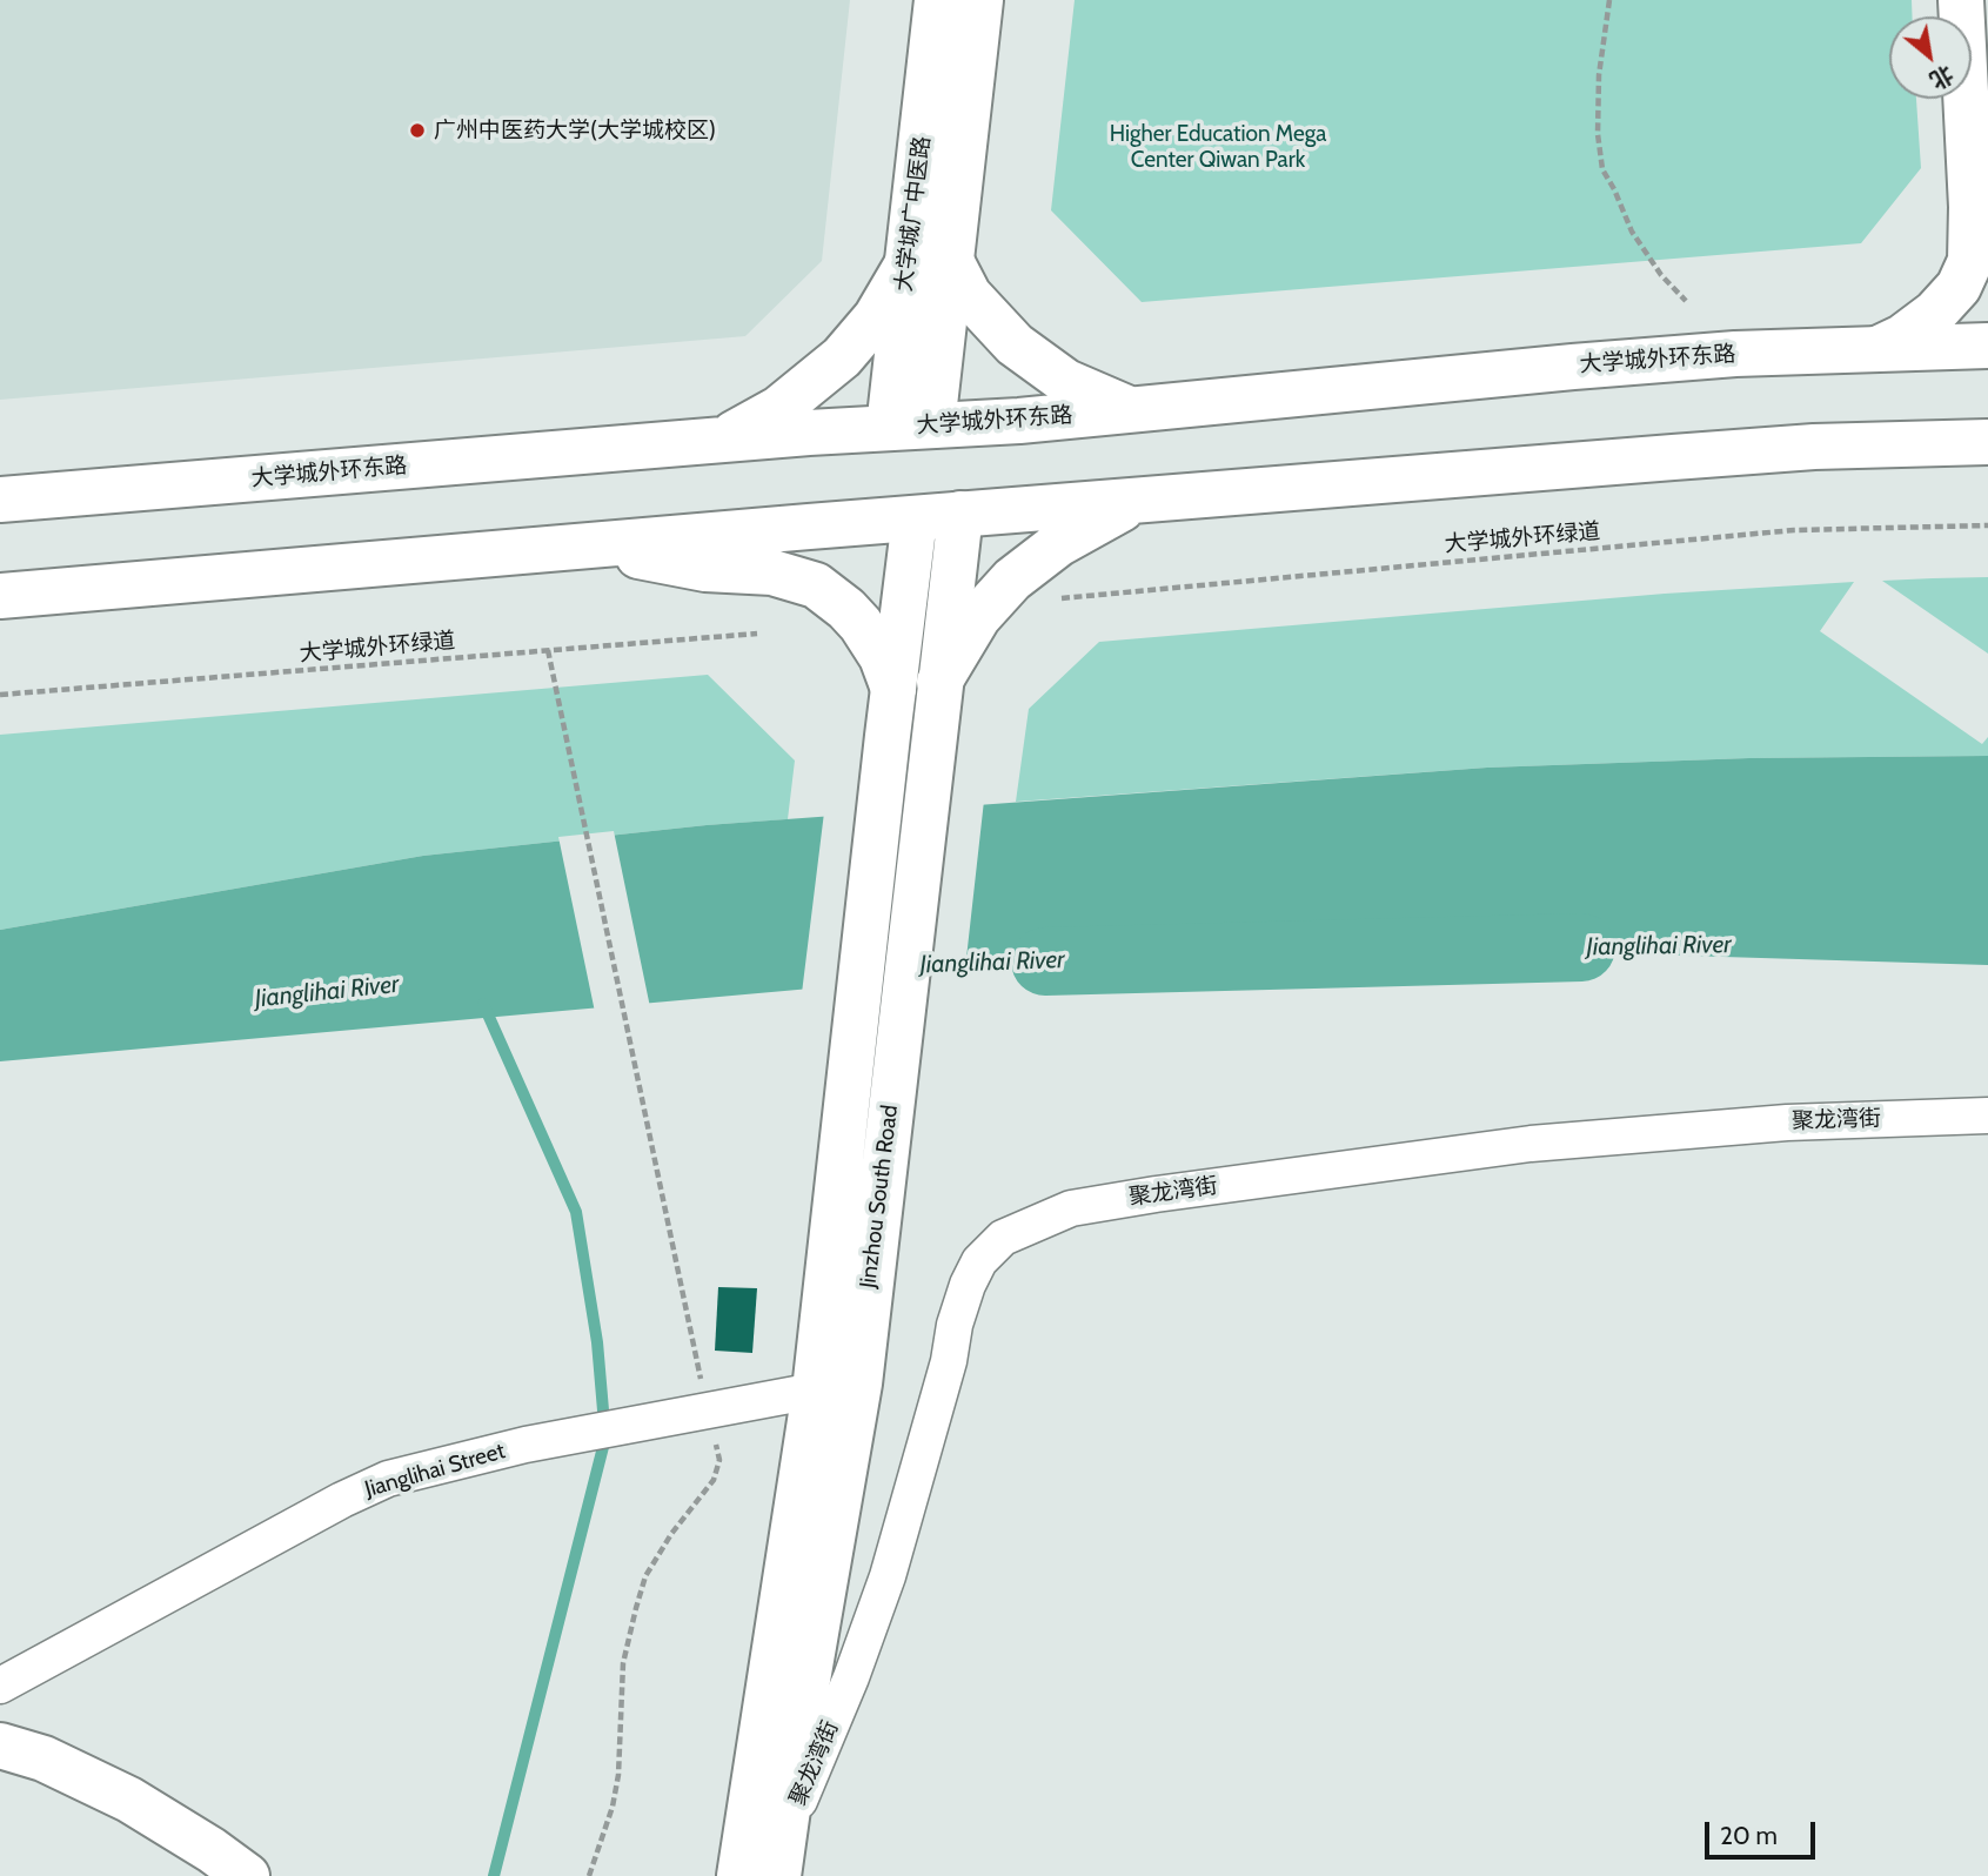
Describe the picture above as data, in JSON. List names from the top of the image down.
{
  "streets": {
    "main road": ["大学城广中医路", "大学城外环东路", "Jinzhou South Road"],
    "street": ["聚龙湾街", "Jianglihai Street"],
    "path": ["大学城外环绿道"]
  },
  "crossings": [
    ["大学城广中医路", "大学城外环东路"],
    ["聚龙湾街", "Jinzhou South Road"],
    ["Jinzhou South Road", "Jianglihai Street"]
  ],
  "water": ["Jianglihai River"],
  "parks": ["Higher Education Mega Center Qiwan Park"],
  "places": ["广州中医药大学(大学城校区)"],
  "scale_bar": "20 m",
  "north": "bottom right"
}
